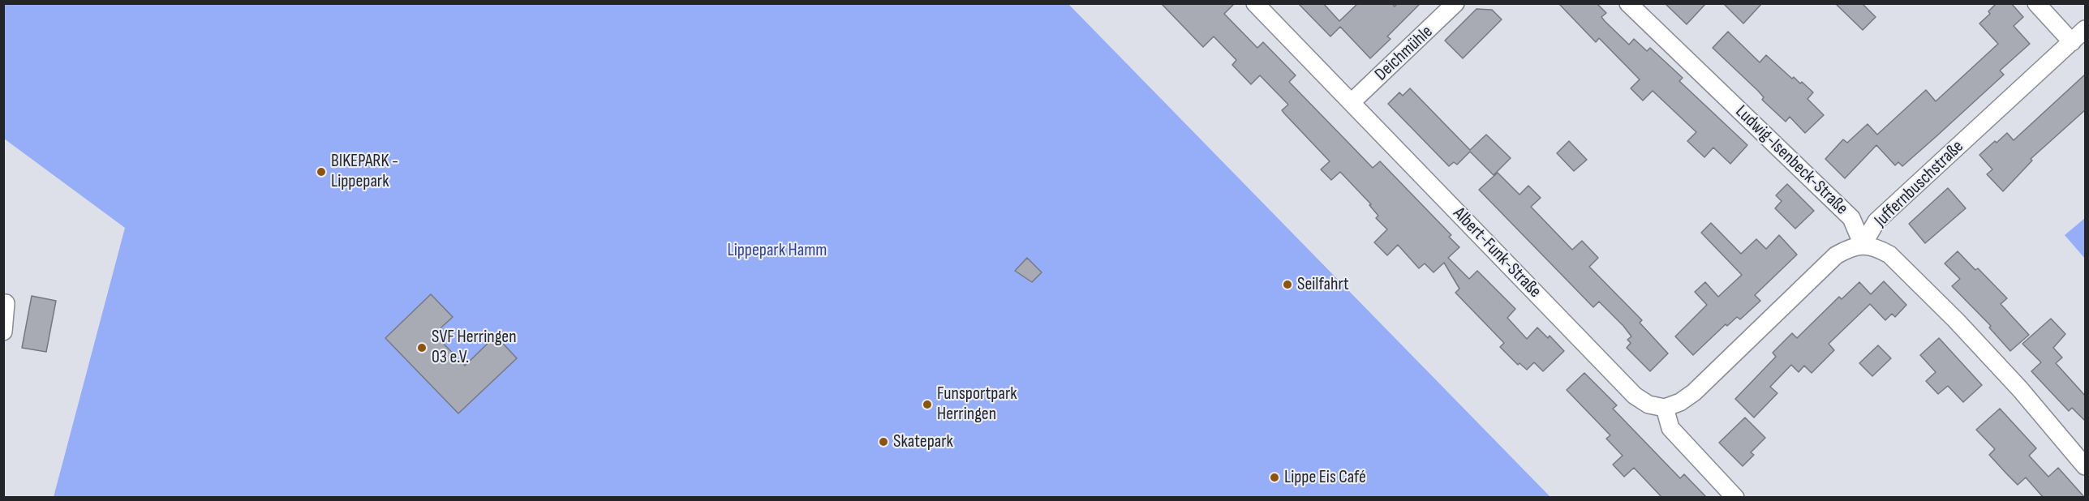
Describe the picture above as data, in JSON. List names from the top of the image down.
{
  "streets": {
    "street": [
      "Deichmühle",
      "Ludwig-Isenbeck-Straße",
      "Juffernbuschstraße",
      "Albert-Funk-Straße"
    ]
  },
  "crossings": [
    ["Deichmühle", "Albert-Funk-Straße"],
    ["Ludwig-Isenbeck-Straße", "Juffernbuschstraße"],
    ["Juffernbuschstraße", "Albert-Funk-Straße"]
  ],
  "parks": ["Lippepark Hamm"],
  "places": [
    "BIKEPARK - Lippepark",
    "Seilfahrt",
    "SVF Herringen 03 e.V.",
    "Funsportpark Herringen",
    "Skatepark",
    "Lippe Eis Café"
  ]
}
